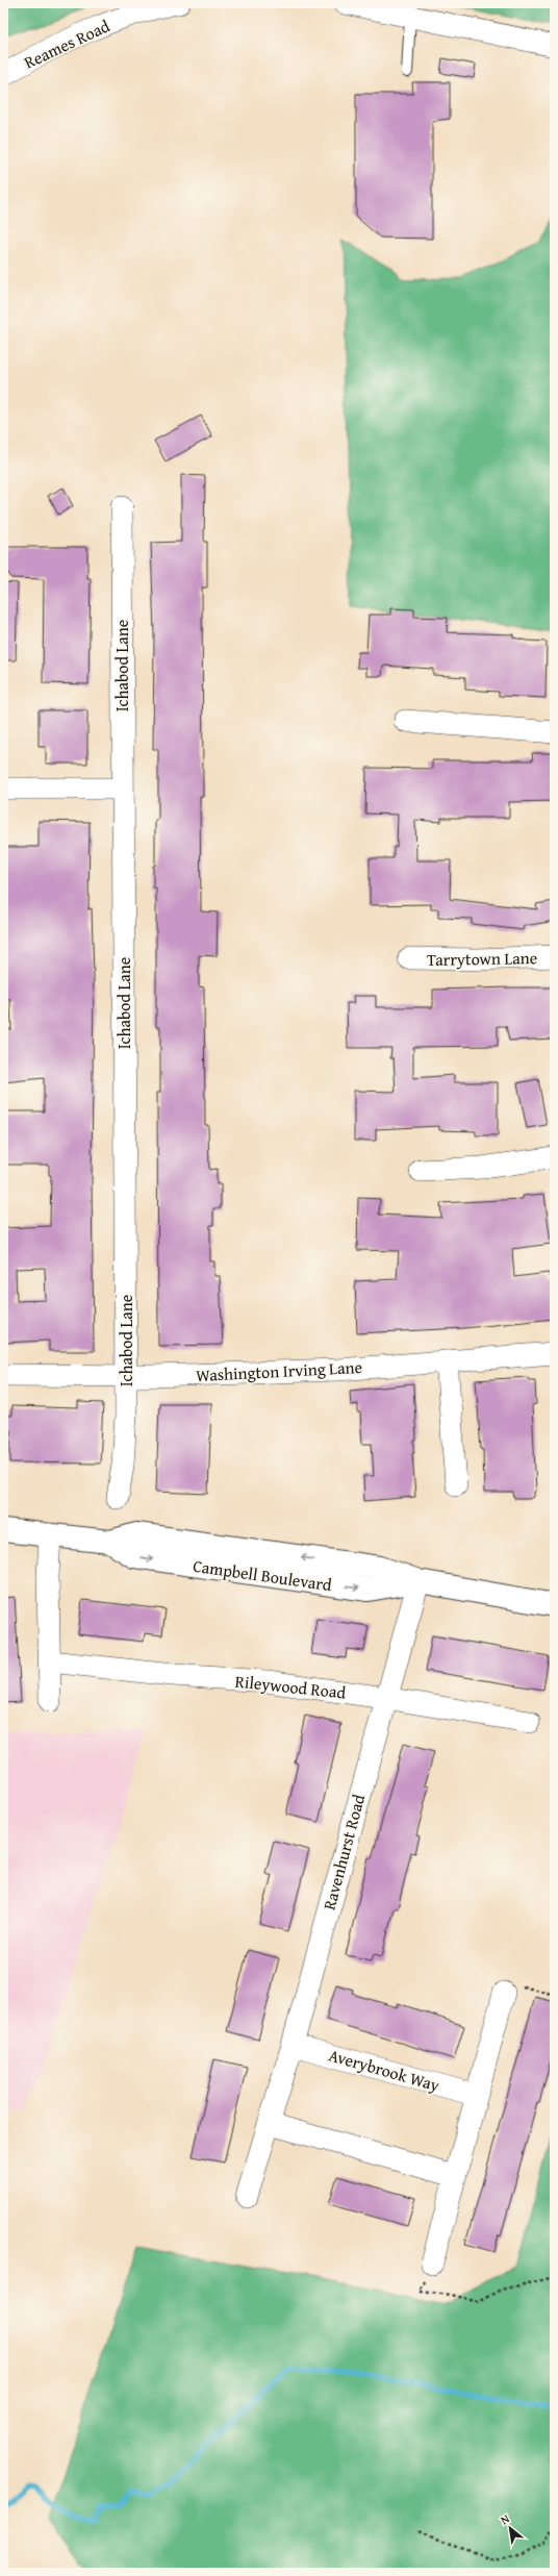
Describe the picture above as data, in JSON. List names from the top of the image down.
{
  "streets": {
    "street": [
      "Reames Road",
      "Ichabod Lane",
      "Tarrytown Lane",
      "Washington Irving Lane",
      "Campbell Boulevard",
      "Rileywood Road",
      "Ravenhurst Road",
      "Averybrook Way"
    ]
  },
  "crossings": [
    ["Ichabod Lane", "Washington Irving Lane"],
    ["Campbell Boulevard", "Ravenhurst Road"],
    ["Rileywood Road", "Ravenhurst Road"],
    ["Ravenhurst Road", "Averybrook Way"]
  ],
  "north": "top left"
}
